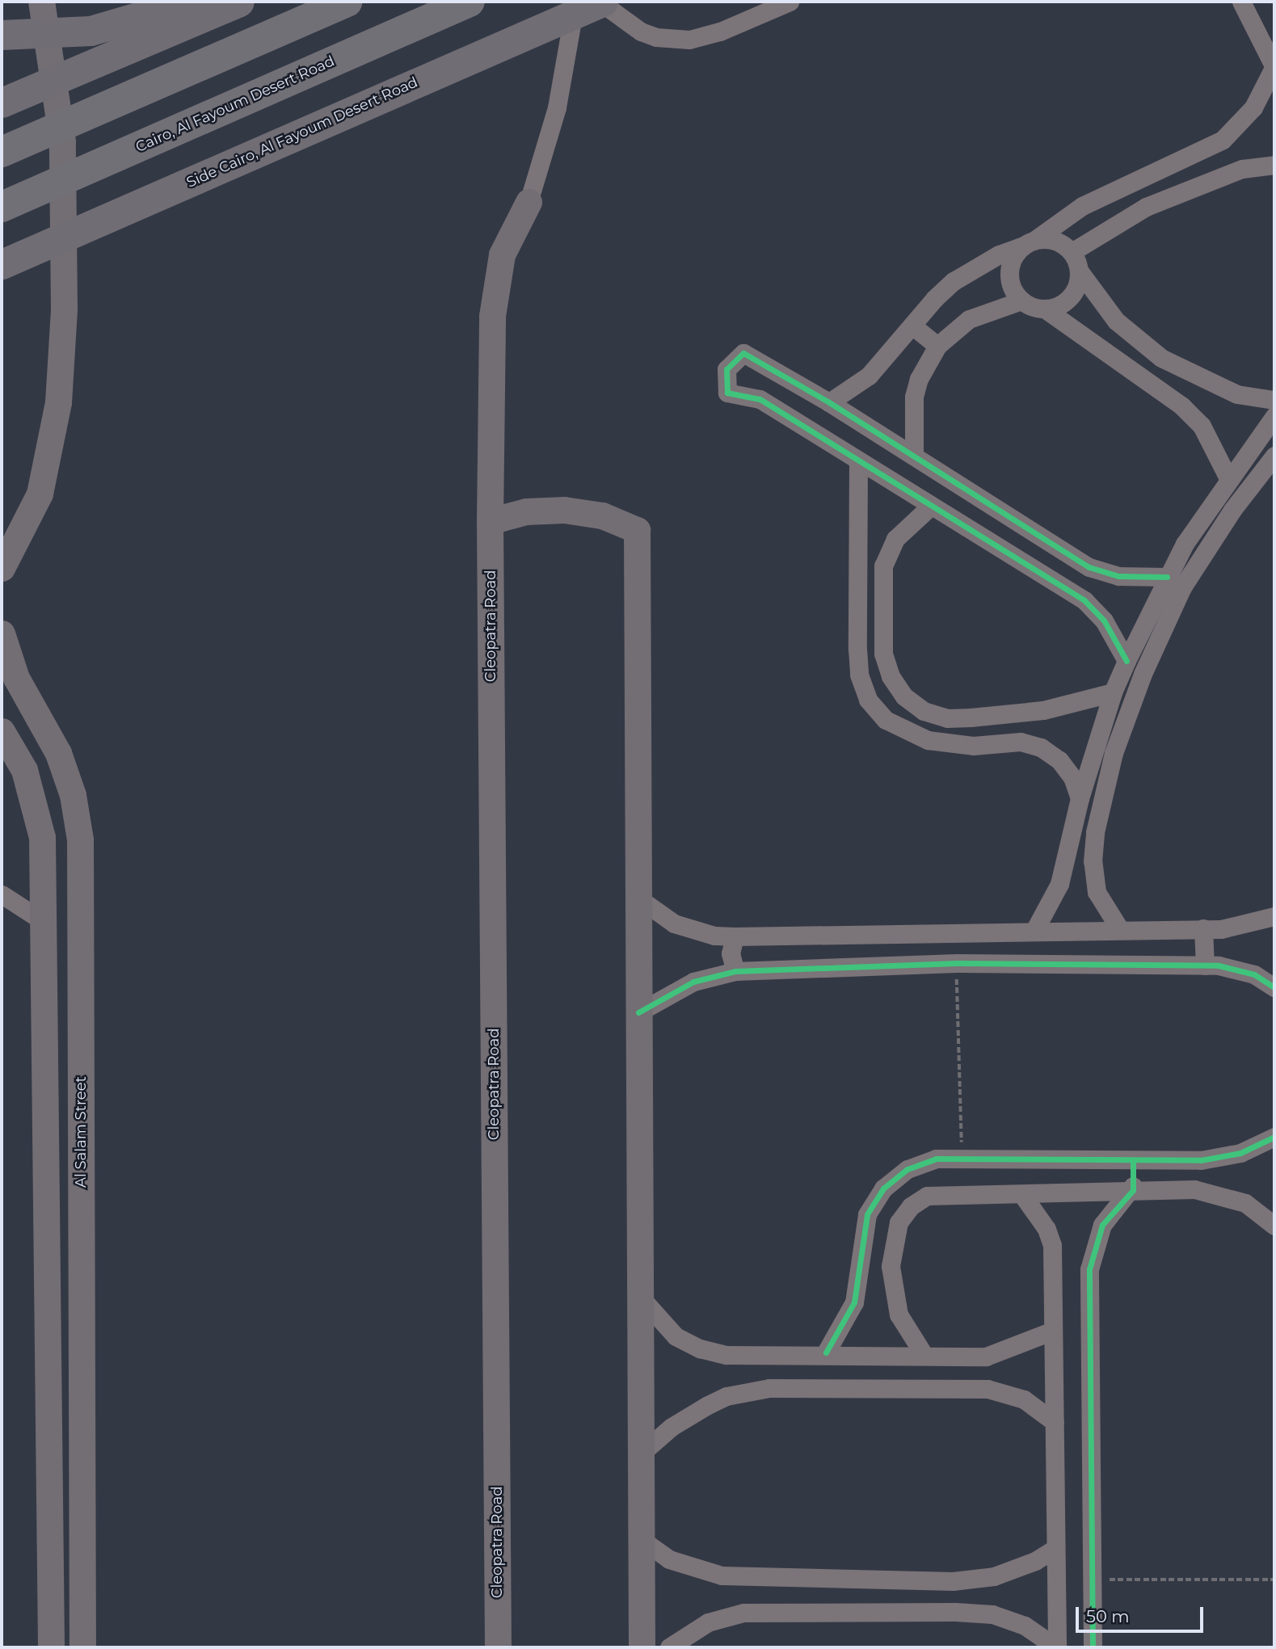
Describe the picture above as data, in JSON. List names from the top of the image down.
{
  "streets": {
    "highway": ["Cairo, Al Fayoum Desert Road"],
    "main road": ["Side Cairo, Al Fayoum Desert Road", "Cleopatra Road", "Al Salam Street"]
  },
  "scale_bar": "50 m"
}
